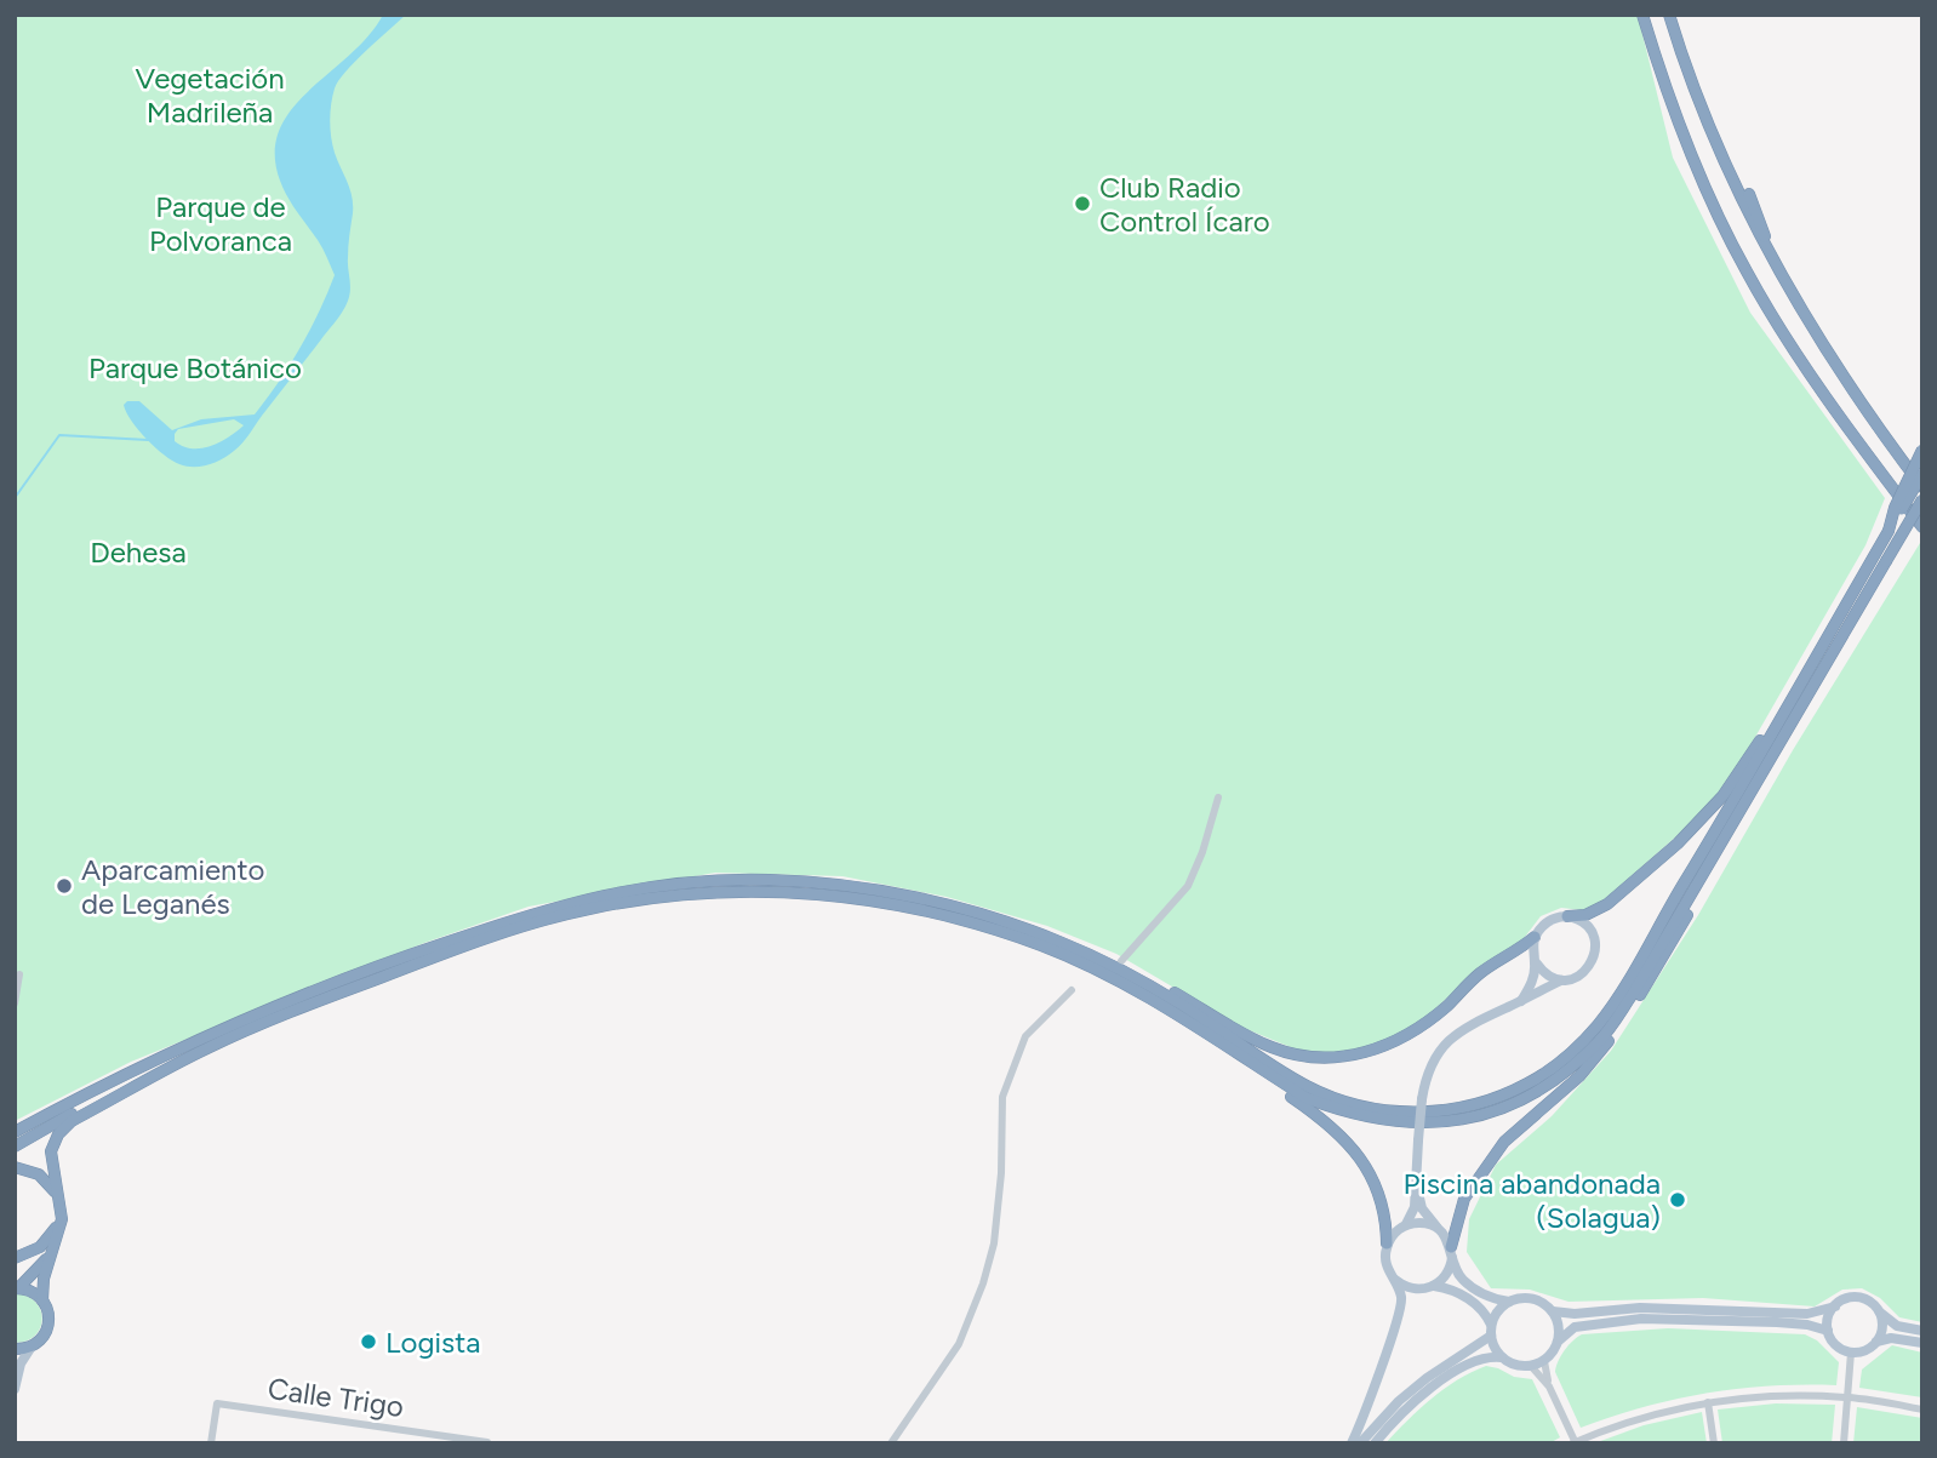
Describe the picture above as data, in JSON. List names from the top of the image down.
{
  "streets": {
    "street": ["Calle Trigo"]
  },
  "parks": [
    "Vegetación Madrileña",
    "Parque de Polvoranca",
    "Parque Botánico",
    "Dehesa"
  ],
  "places": [
    "Club Radio Control Ícaro",
    "Aparcamiento de Leganés",
    "Piscina abandonada (Solagua)",
    "Logista"
  ]
}
